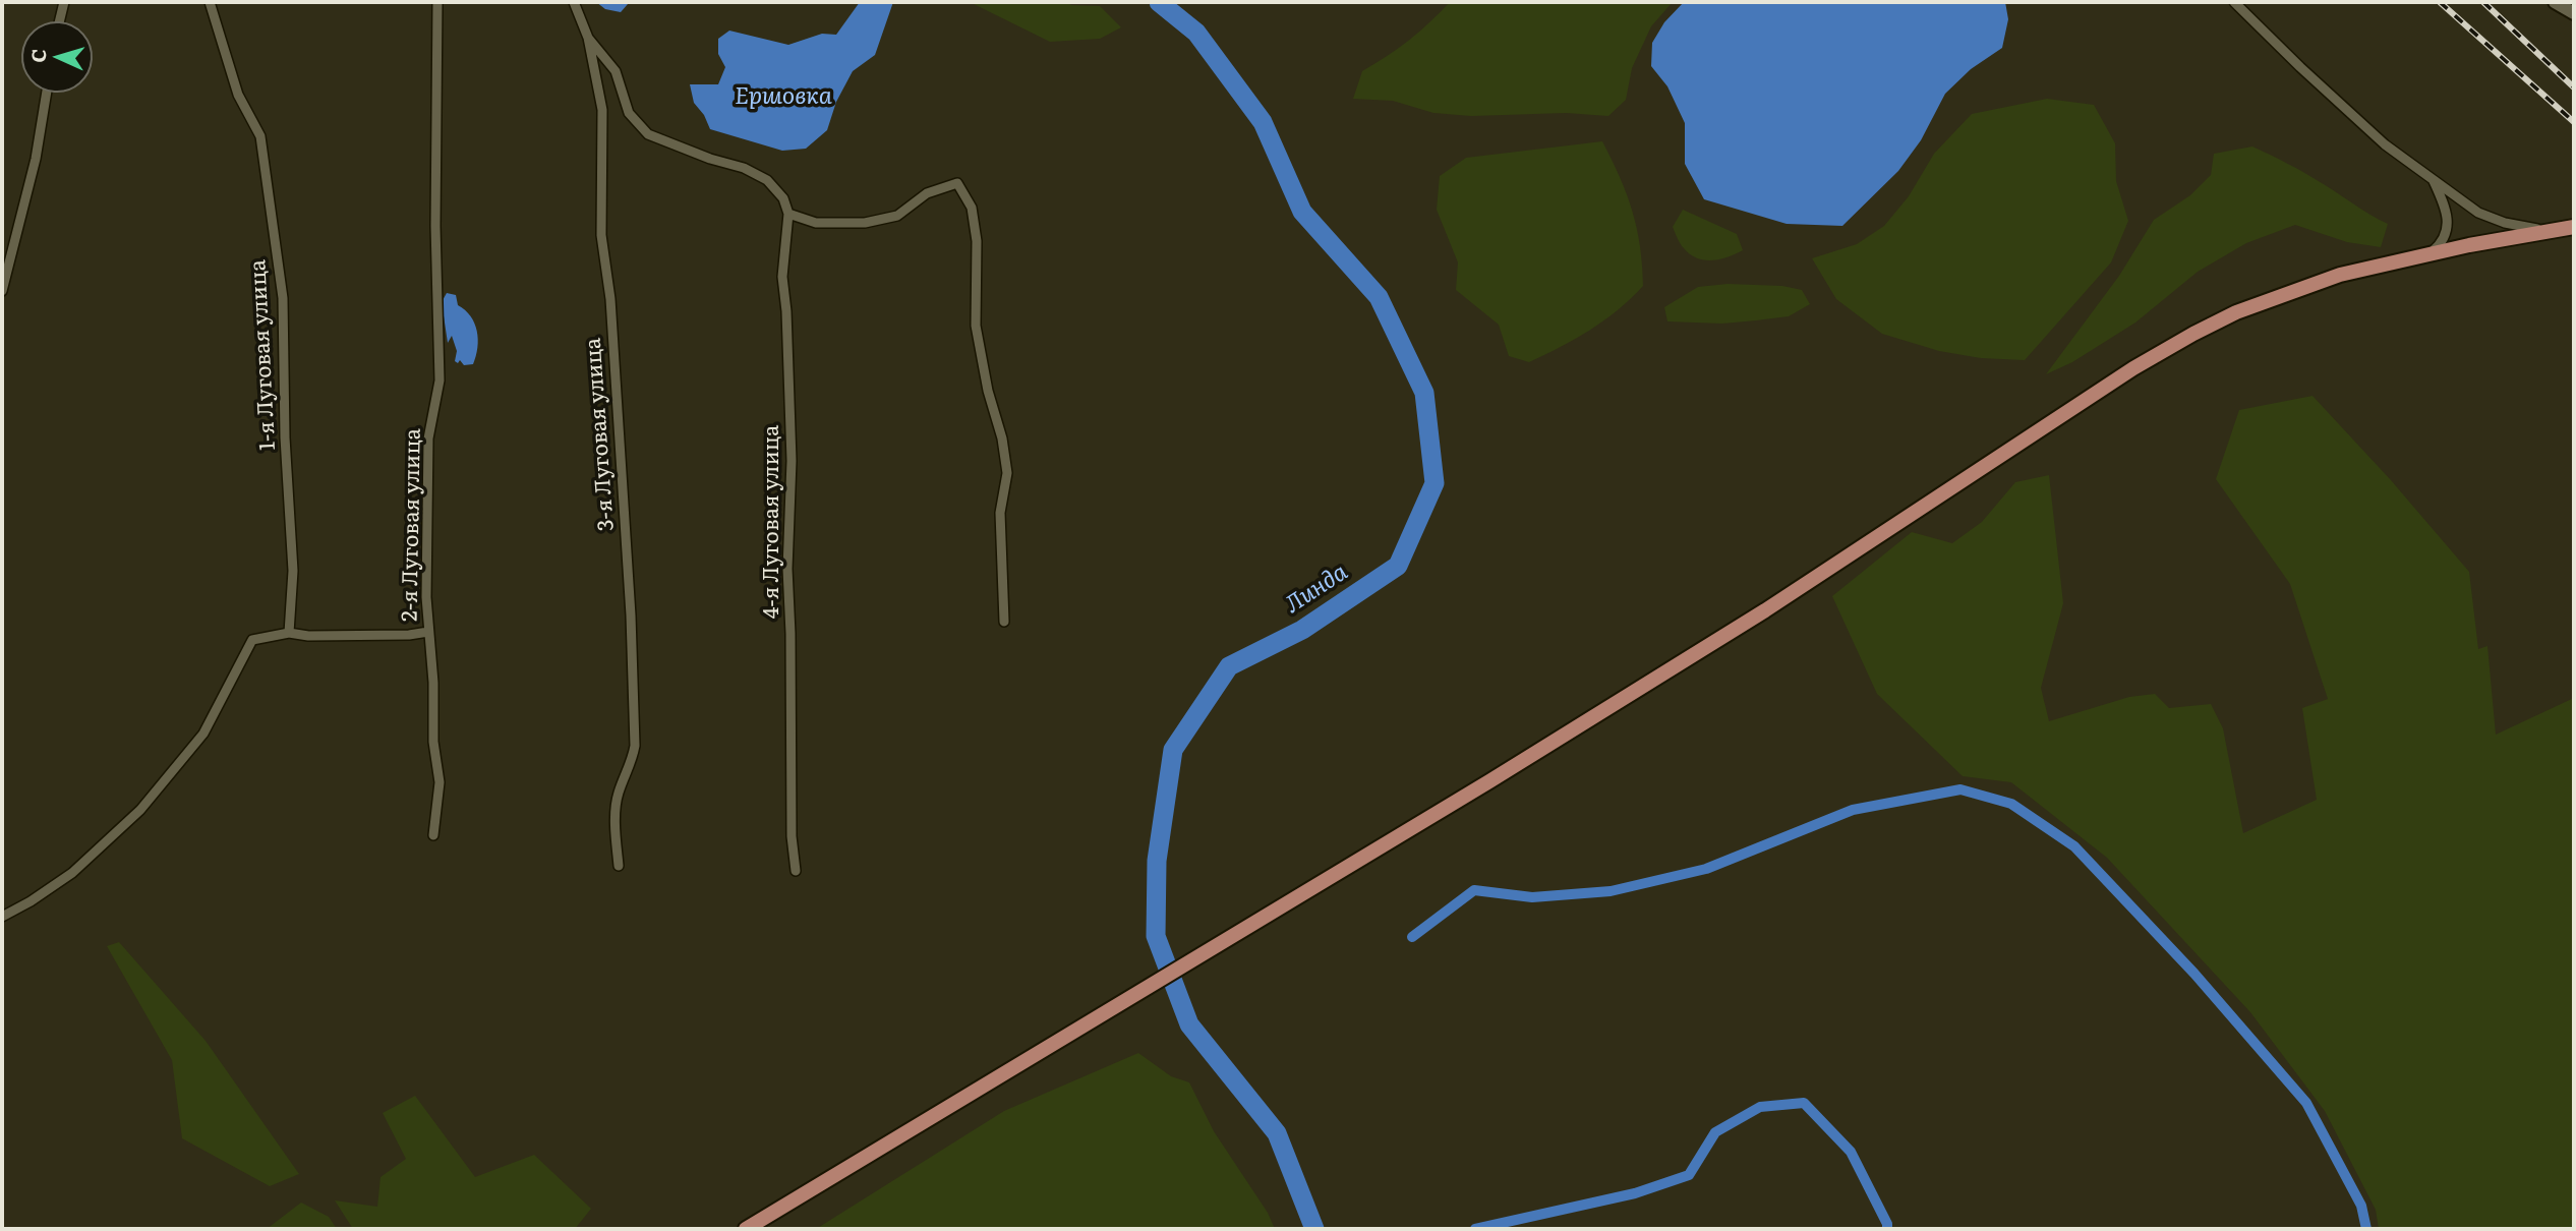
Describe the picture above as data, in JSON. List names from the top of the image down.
{
  "streets": {
    "street": [
      "1-я Луговая улица",
      "3-я Луговая улица",
      "4-я Луговая улица",
      "2-я Луговая улица"
    ]
  },
  "water": ["Ершовка", "Линда"],
  "north": "left"
}
